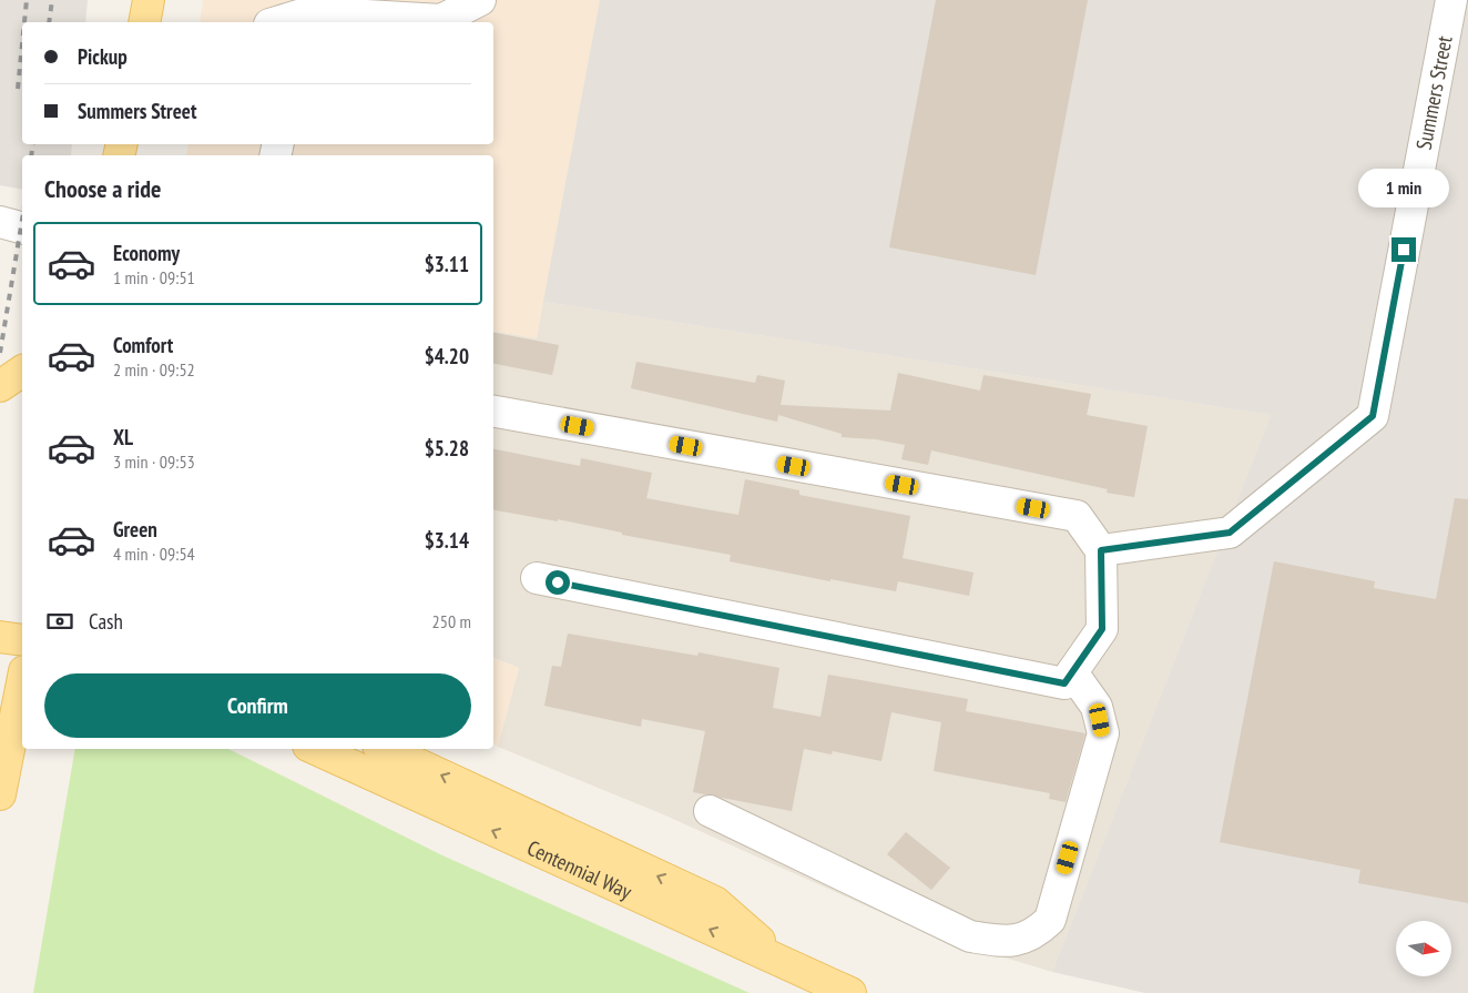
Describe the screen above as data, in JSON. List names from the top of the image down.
{
  "streets": {
    "main road": ["Centennial Way"],
    "street": ["Summers Street"]
  },
  "north": "right",
  "page": {
    "banner": ["Pickup", "Summers Street"],
    "heading": "Choose a ride",
    "bubble": "1 min",
    "list": [
      {
        "name": "Economy",
        "note": "1 min · 09:51",
        "value": "$3.11"
      },
      {
        "name": "Comfort",
        "note": "2 min · 09:52",
        "value": "$4.20"
      },
      {
        "name": "XL",
        "note": "3 min · 09:53",
        "value": "$5.28"
      },
      {
        "name": "Green",
        "note": "4 min · 09:54",
        "value": "$3.14"
      }
    ],
    "pay": ["Cash", "250 m"],
    "buttons": "Confirm"
  }
}
